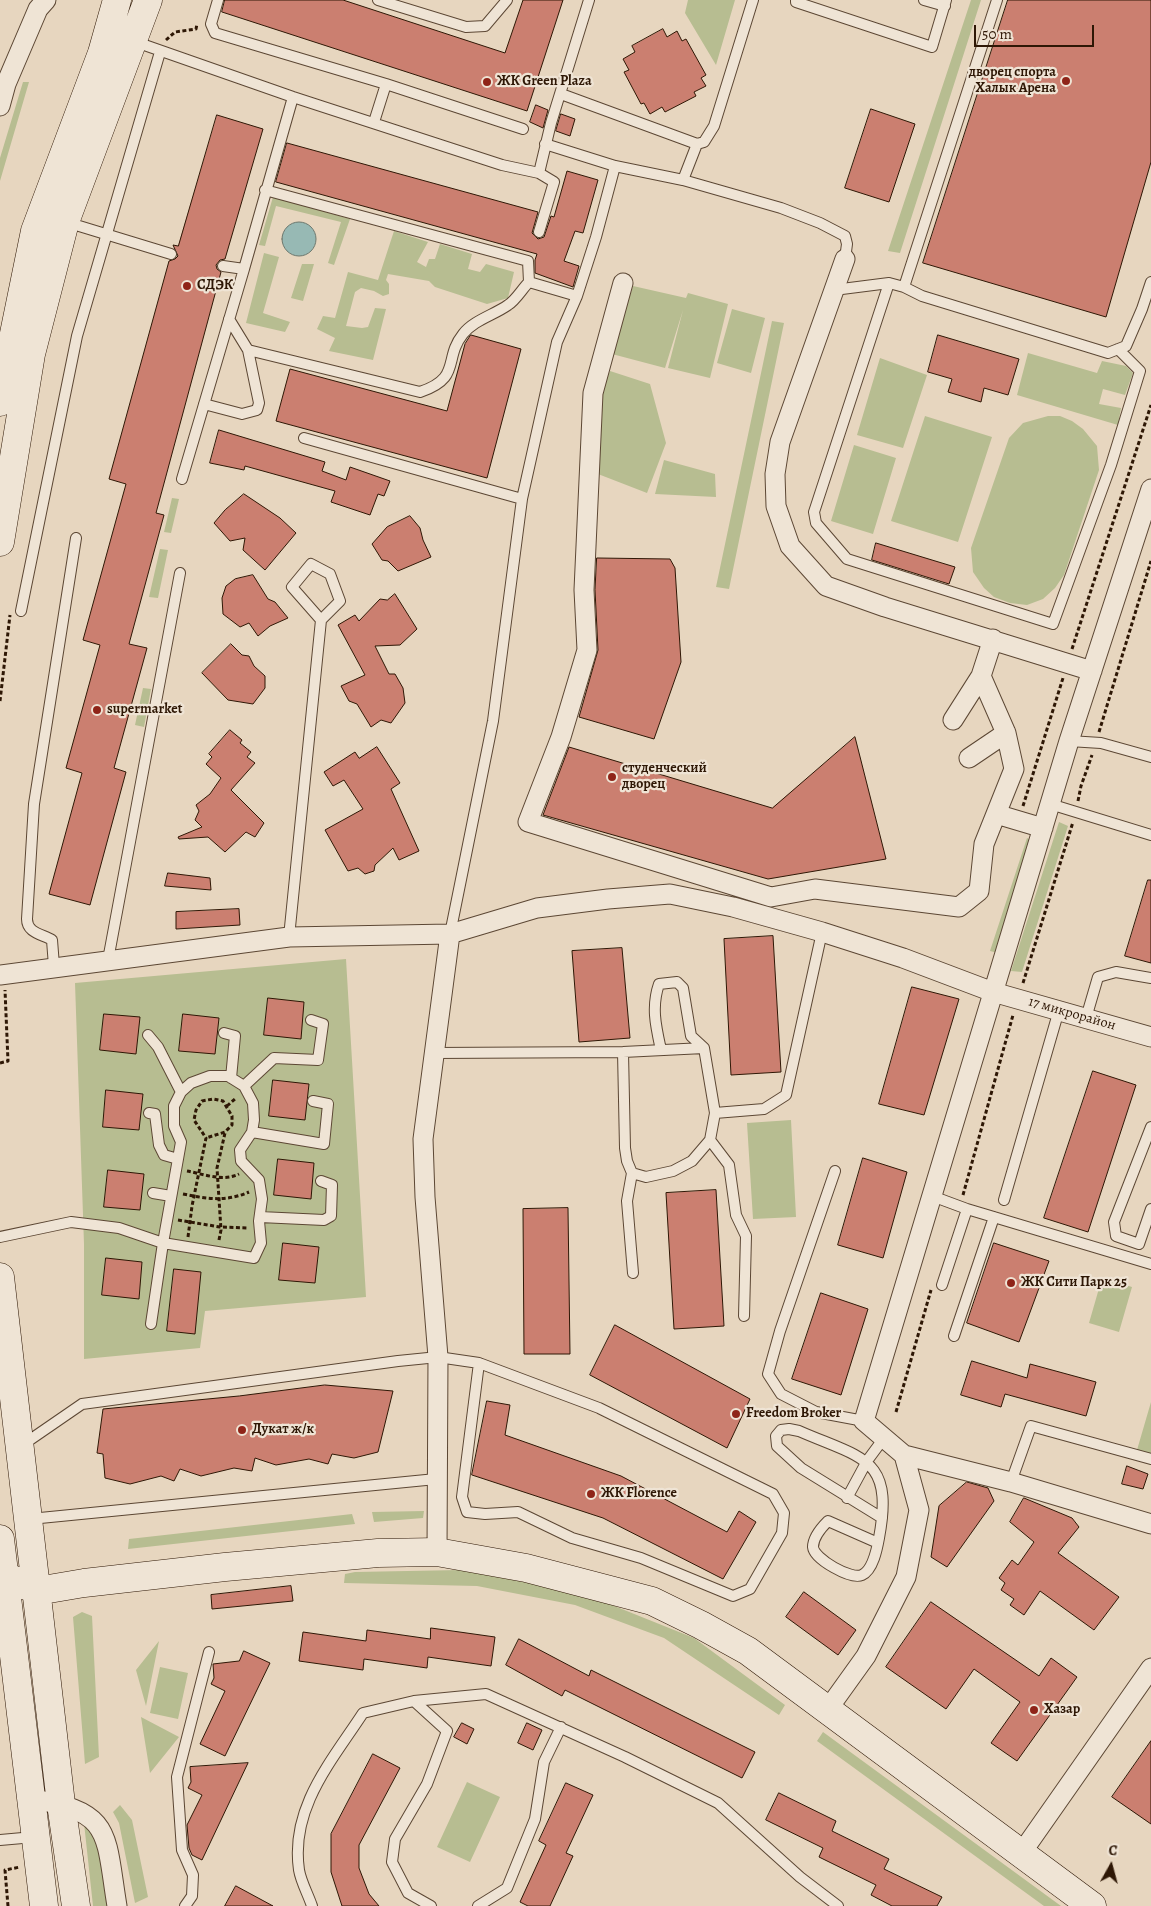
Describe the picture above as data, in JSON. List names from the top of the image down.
{
  "streets": {
    "street": ["17 микрорайон"]
  },
  "places": [
    "дворец спорта Халык Арена",
    "ЖК Green Plaza",
    "СДЭК",
    "supermarket",
    "студенческий дворец",
    "ЖК Сити Парк 25",
    "Freedom Broker",
    "Дукат ж/к",
    "ЖК Florence",
    "Хазар"
  ],
  "scale_bar": "50 m",
  "north": "top"
}
